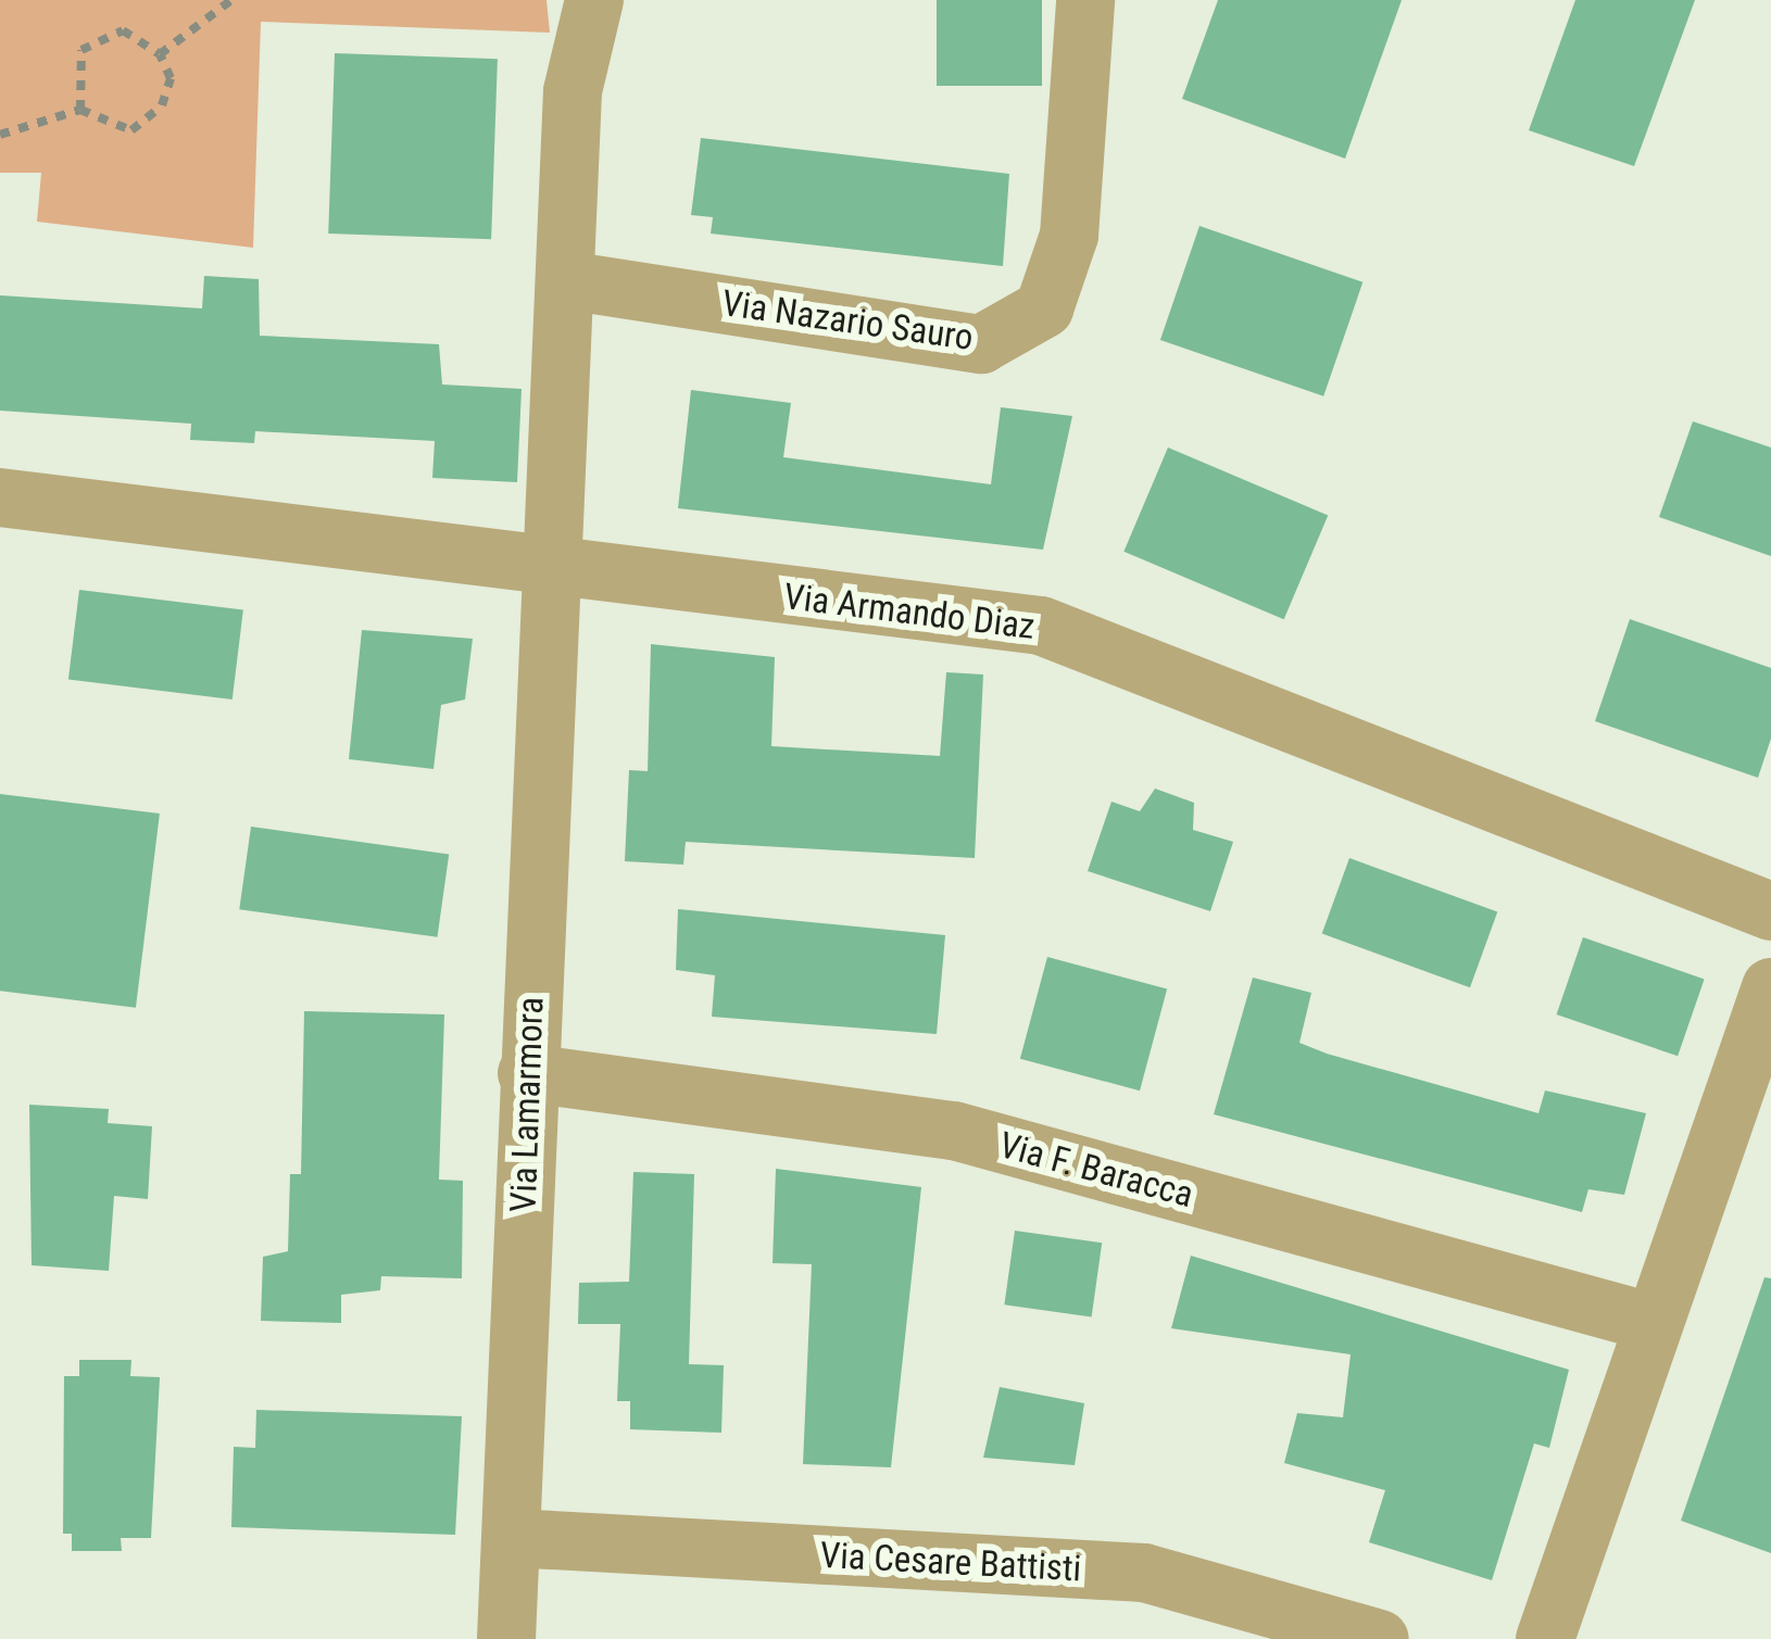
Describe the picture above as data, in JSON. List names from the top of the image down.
{
  "streets": {
    "street": [
      "Via Nazario Sauro",
      "Via Armando Diaz",
      "Via Lamarmora",
      "Via F. Baracca",
      "Via Cesare Battisti"
    ]
  },
  "crossings": [
    ["Via Armando Diaz", "Via Lamarmora"],
    ["Via Lamarmora", "Via F. Baracca"],
    ["Via Lamarmora", "Via Cesare Battisti"]
  ]
}
